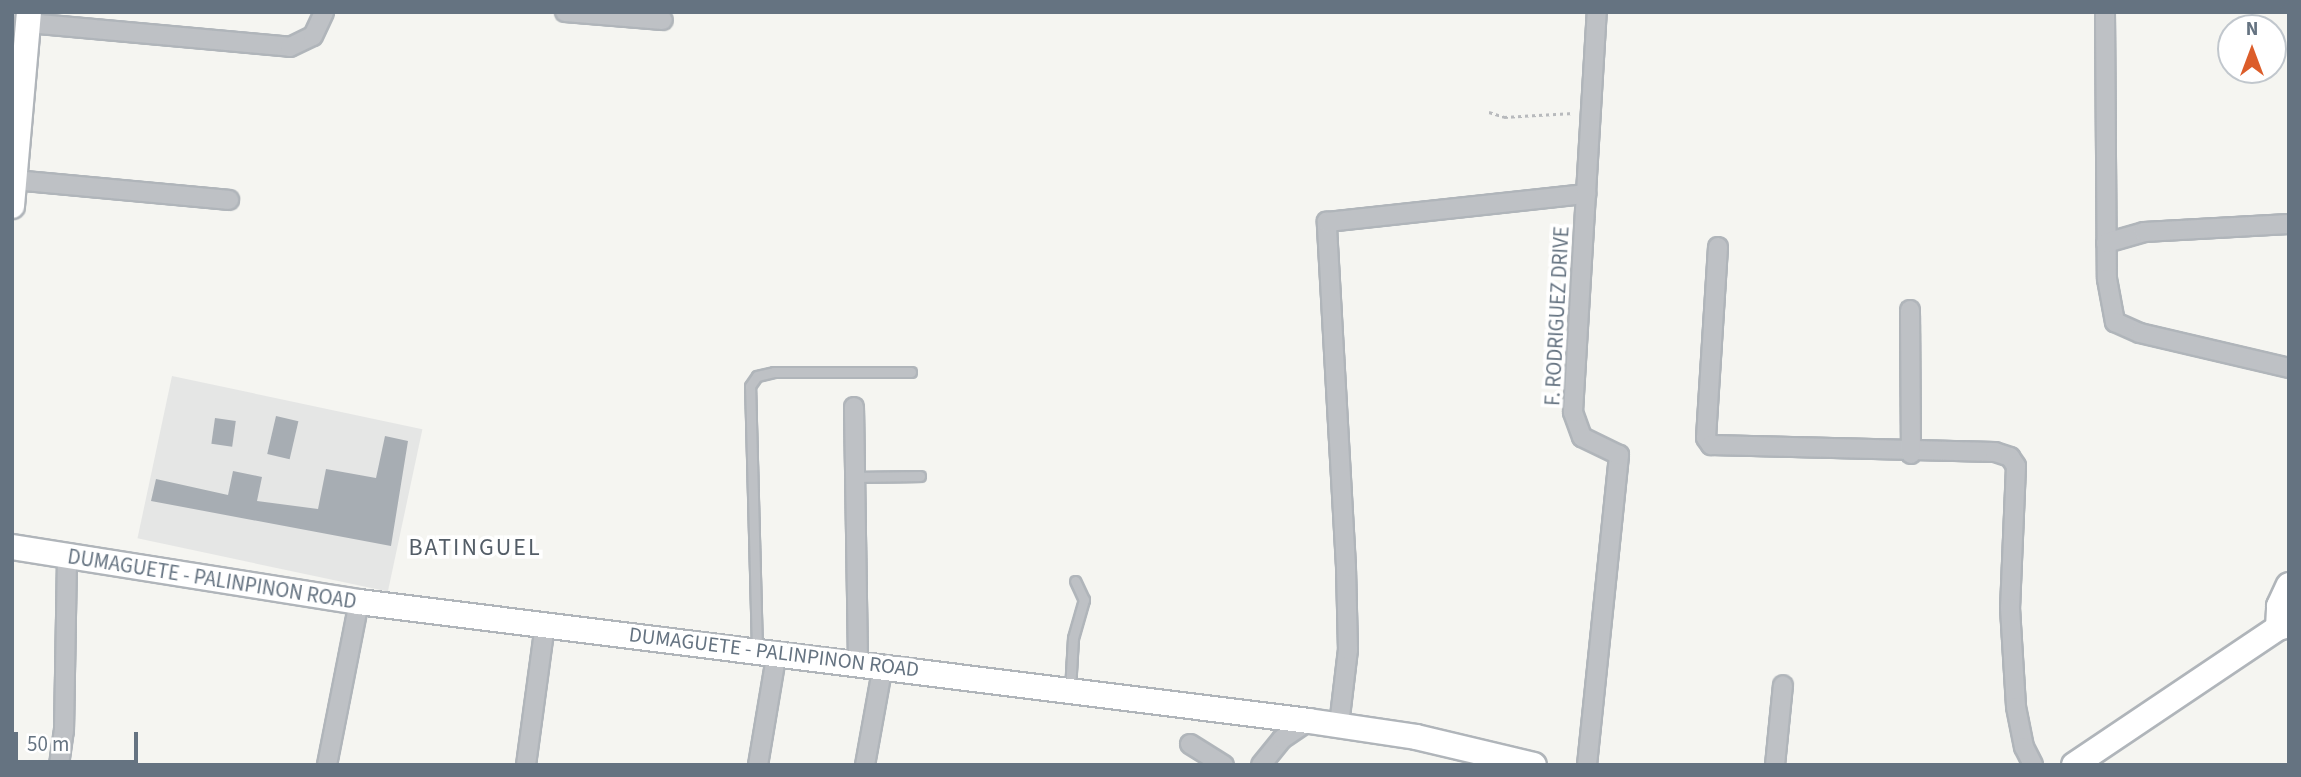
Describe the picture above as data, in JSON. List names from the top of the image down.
{
  "streets": {
    "main road": ["DUMAGUETE - PALINPINON ROAD"],
    "street": ["F. RODRIGUEZ DRIVE"]
  },
  "districts": ["BATINGUEL"],
  "scale_bar": "50 m",
  "north": "top"
}
